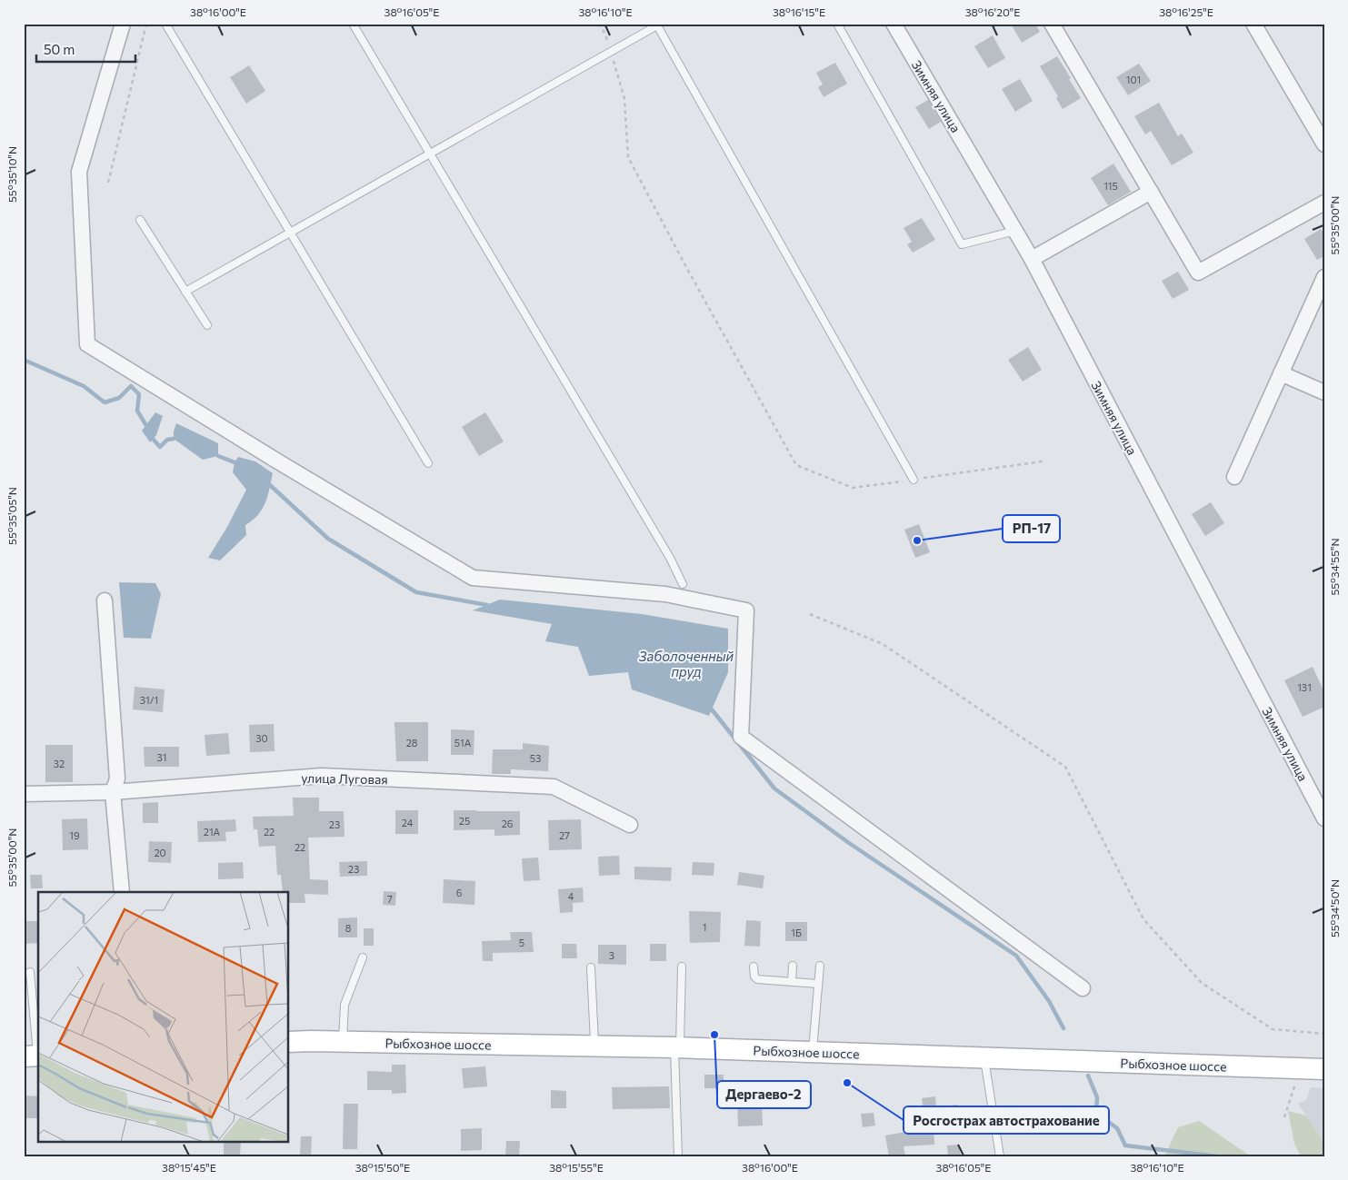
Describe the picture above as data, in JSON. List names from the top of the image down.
{
  "streets": {
    "main road": ["Рыбхозное шоссе"],
    "street": ["Зимняя улица", "улица Луговая"]
  },
  "water": ["Заболоченный пруд"],
  "places": ["РП-17", "Дергаево-2", "Росгострах автострахование"],
  "house_numbers": [
    "101",
    "115",
    "131",
    "31/1",
    "30",
    "28",
    "51А",
    "31",
    "53",
    "32",
    "25",
    "24",
    "26",
    "23",
    "21А",
    "22",
    "19",
    "27",
    "22",
    "20",
    "23",
    "6",
    "4",
    "7",
    "1",
    "8",
    "1Б",
    "5",
    "3"
  ],
  "scale_bar": "50 m",
  "coordinates": [
    "38°16'00\"E",
    "38°16'05\"E",
    "38°16'10\"E",
    "38°16'15\"E",
    "38°16'20\"E",
    "38°16'25\"E",
    "55°35'10\"N",
    "55°35'00\"N",
    "55°35'05\"N",
    "55°34'55\"N",
    "55°34'50\"N",
    "38°15'45\"E",
    "38°15'50\"E",
    "38°15'55\"E"
  ]
}
